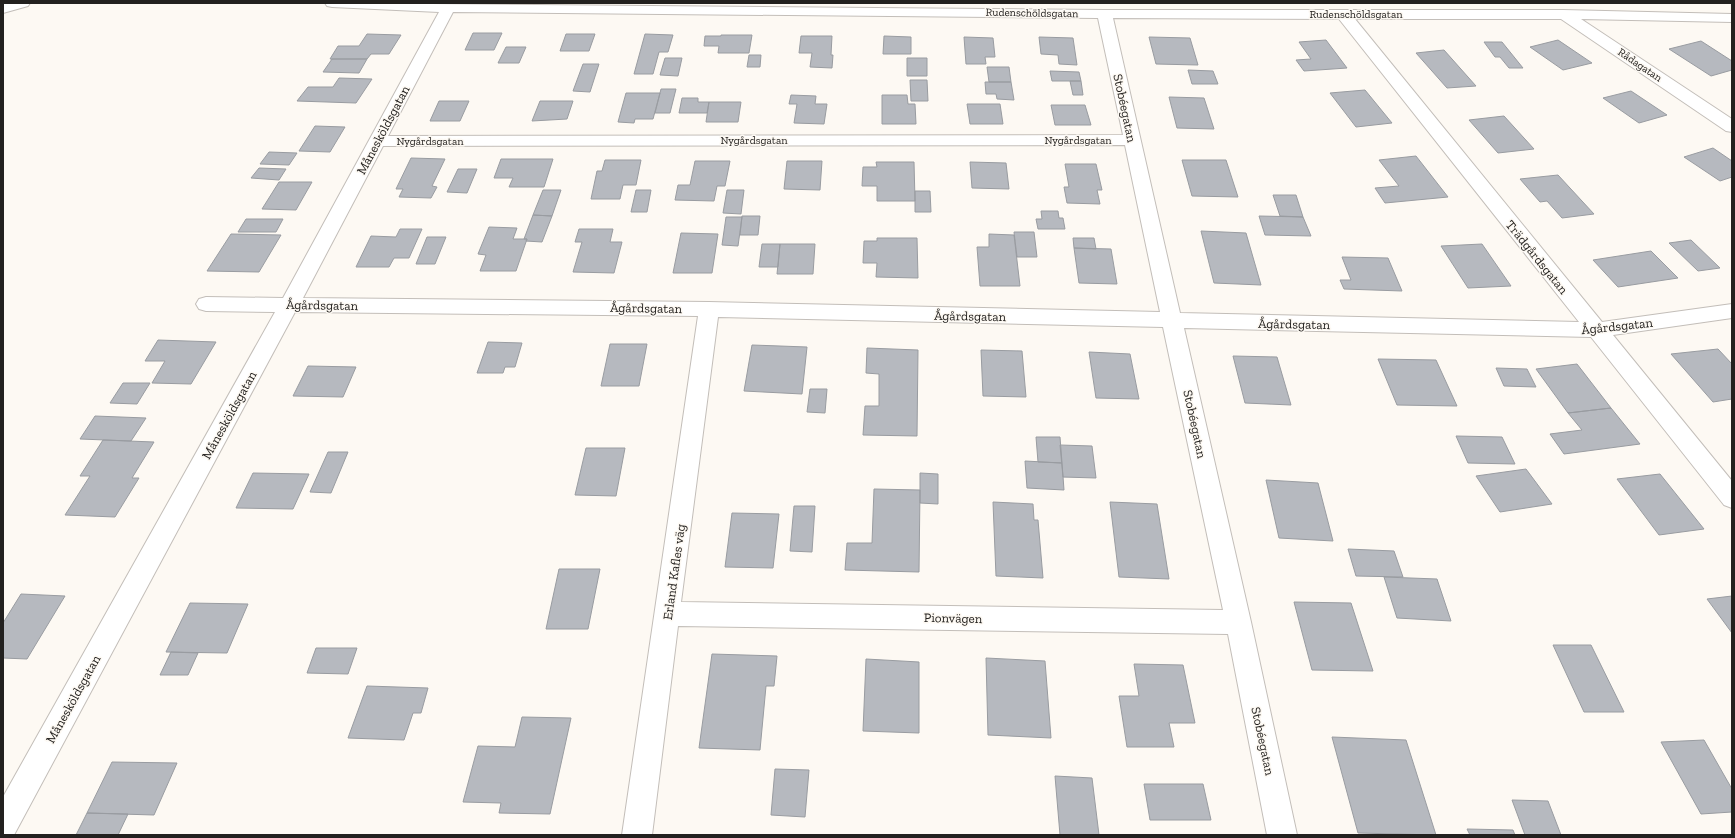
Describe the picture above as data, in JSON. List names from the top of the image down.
{
  "streets": {
    "street": [
      "Rudenschöldsgatan",
      "Rådagatan",
      "Stobéegatan",
      "Månesköldsgatan",
      "Nygårdsgatan",
      "Trädgårdsgatan",
      "Ågårdsgatan",
      "Erland Kafles väg",
      "Pionvägen"
    ]
  },
  "crossings": [
    ["Rudenschöldsgatan", "Rådagatan"],
    ["Rudenschöldsgatan", "Stobéegatan"],
    ["Rudenschöldsgatan", "Månesköldsgatan"],
    ["Rudenschöldsgatan", "Trädgårdsgatan"],
    ["Stobéegatan", "Nygårdsgatan"],
    ["Stobéegatan", "Ågårdsgatan"],
    ["Stobéegatan", "Pionvägen"],
    ["Månesköldsgatan", "Nygårdsgatan"],
    ["Månesköldsgatan", "Ågårdsgatan"],
    ["Trädgårdsgatan", "Ågårdsgatan"],
    ["Ågårdsgatan", "Erland Kafles väg"],
    ["Erland Kafles väg", "Pionvägen"]
  ]
}
